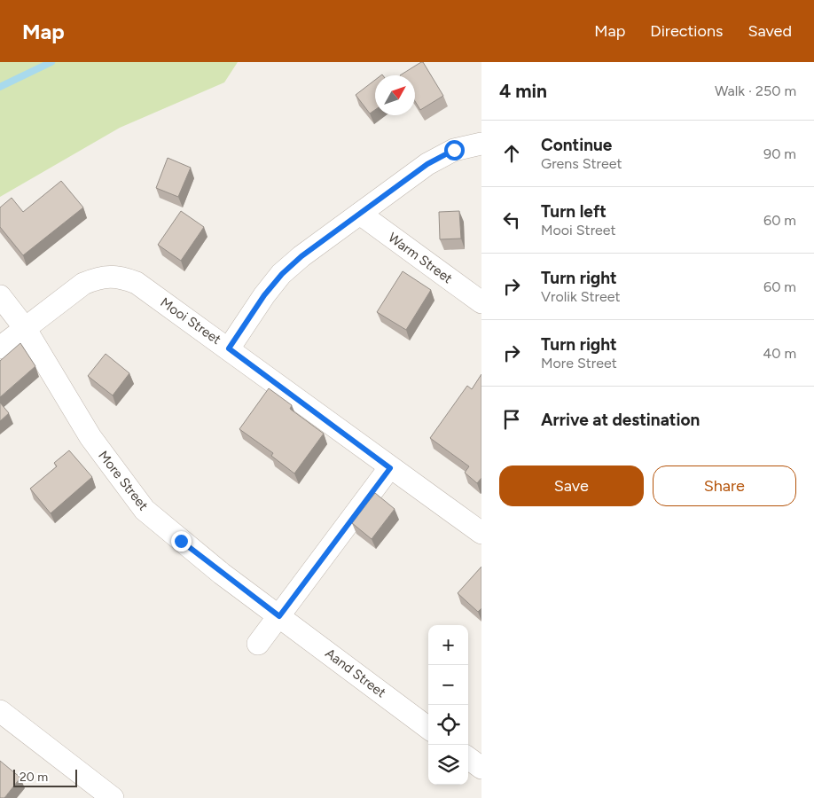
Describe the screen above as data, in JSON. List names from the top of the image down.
{
  "streets": {
    "street": [
      "Warm Street",
      "Mooi Street",
      "More Street",
      "Aand Street"
    ]
  },
  "crossings": [
    ["Mooi Street", "More Street"],
    ["More Street", "Aand Street"]
  ],
  "scale_bar": "20 m",
  "north": "top right",
  "page": {
    "header": "Map",
    "nav": ["Map", "Directions", "Saved"],
    "heading": ["4 min", "Walk · 250 m"],
    "list": [
      ["Continue", "Grens Street", "90 m"],
      ["Turn left", "Mooi Street", "60 m"],
      ["Turn right", "Vrolik Street", "60 m"],
      ["Turn right", "More Street", "40 m"],
      "Arrive at destination"
    ],
    "buttons": ["Save", "Share"],
    "map_buttons": ["+", "−"],
    "scale": "20 m"
  }
}
